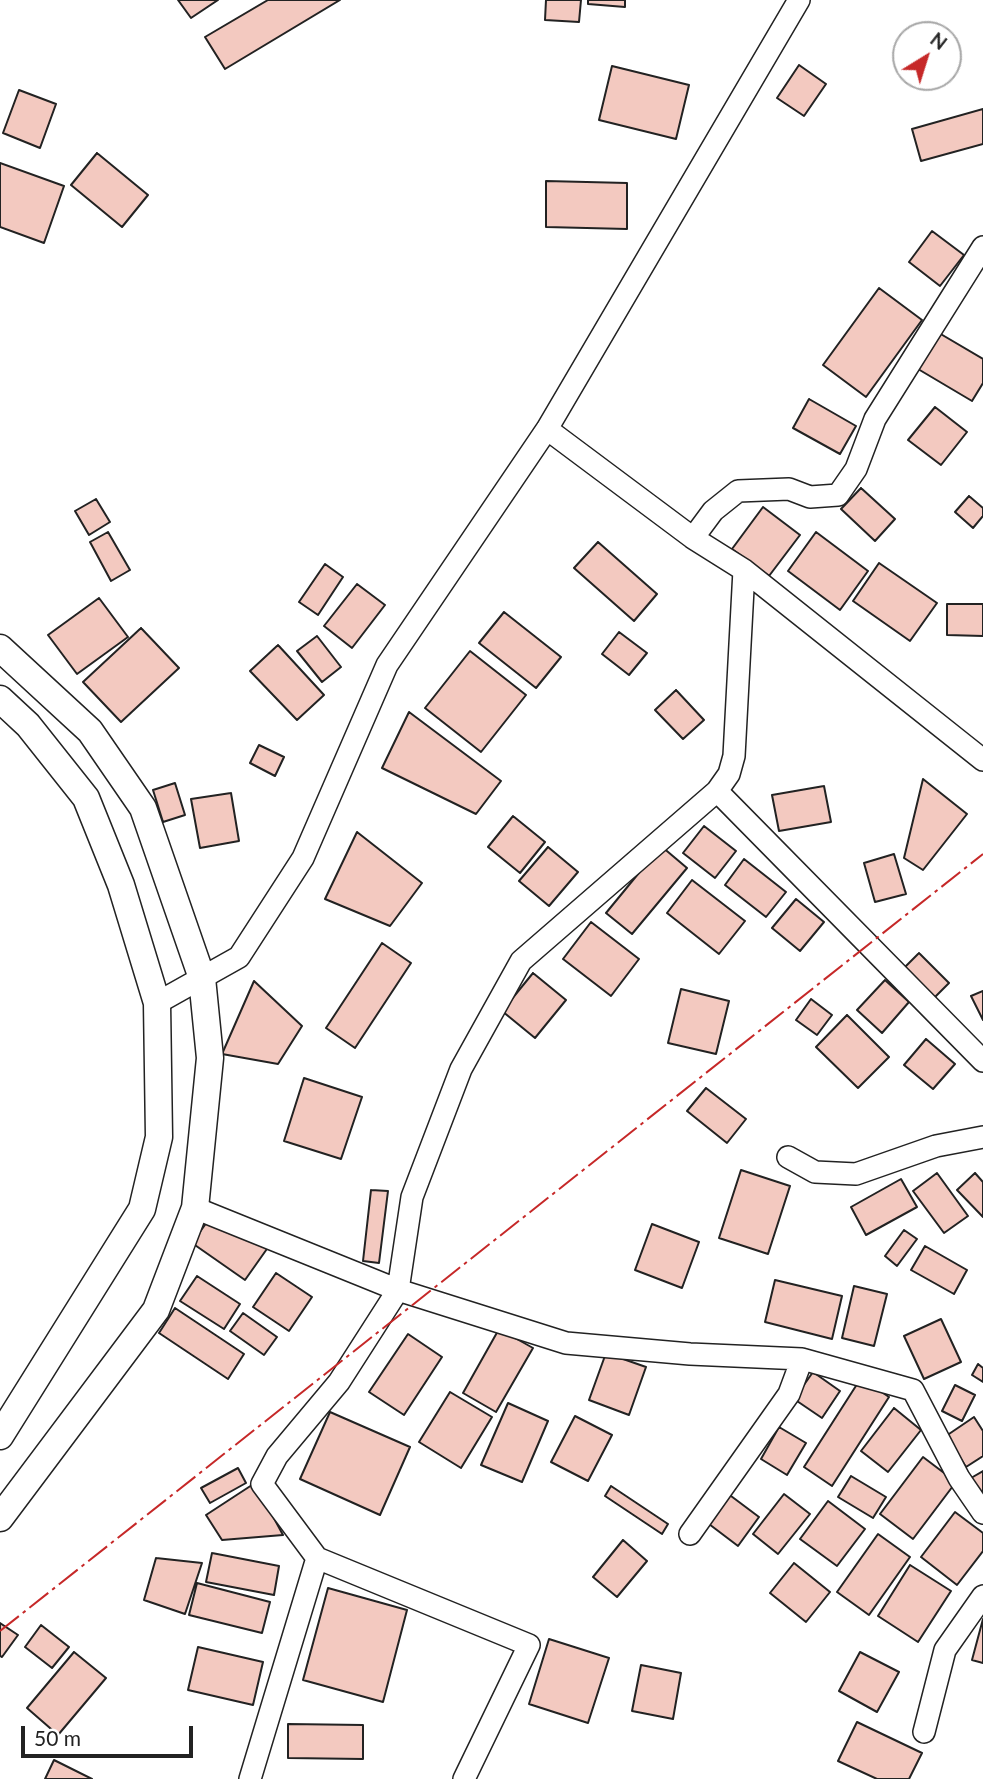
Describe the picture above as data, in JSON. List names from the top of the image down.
{
  "scale_bar": "50 m",
  "north": "top right"
}
